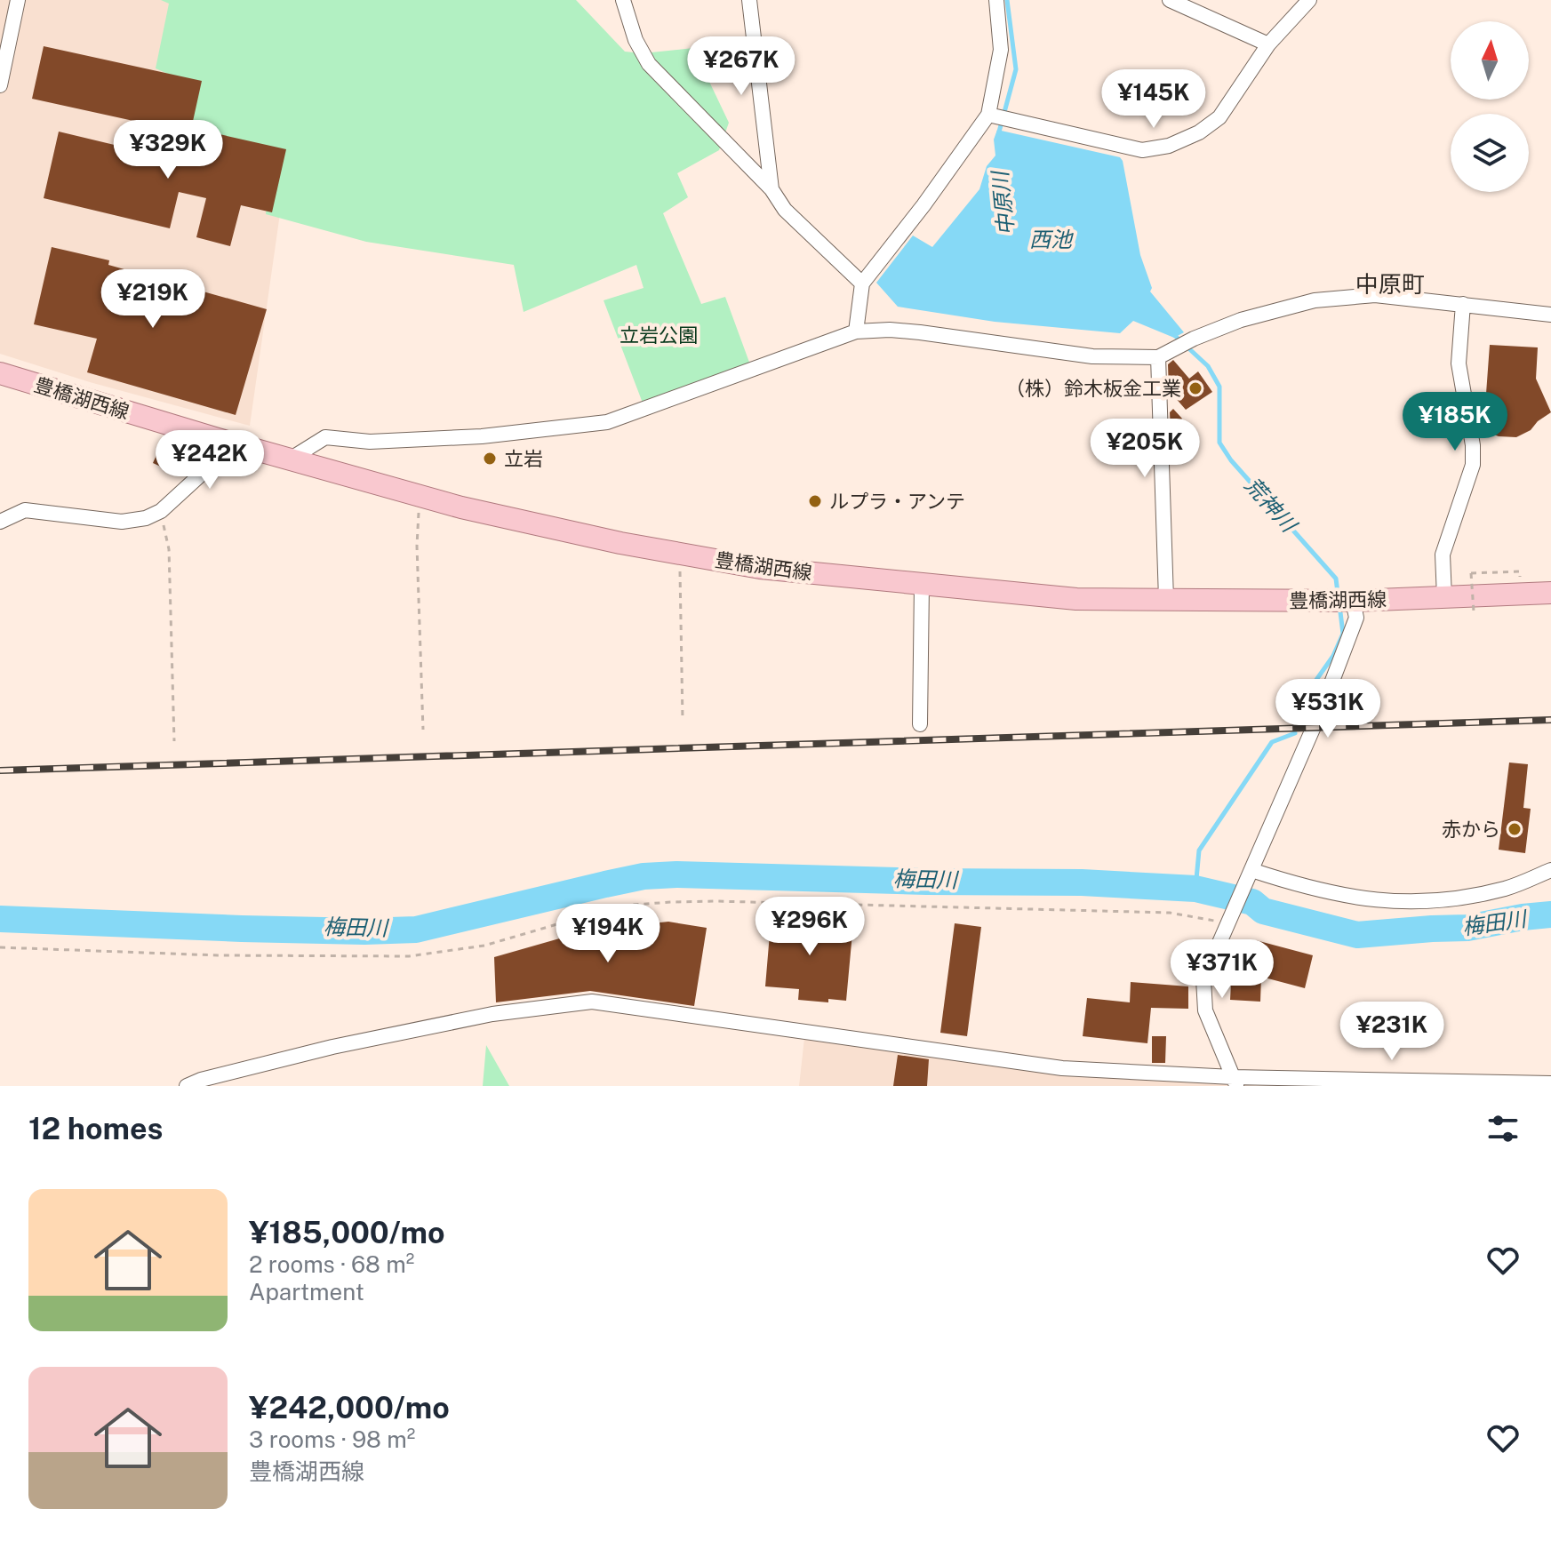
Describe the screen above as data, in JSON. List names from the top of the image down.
{
  "streets": {
    "main road": ["豊橋湖西線"]
  },
  "districts": ["中原町"],
  "water": [
    "中原川",
    "西池",
    "荒神川",
    "梅田川"
  ],
  "parks": ["立岩公園"],
  "places": [
    "（株）鈴木板金工業",
    "立岩",
    "ルプラ・アンテ",
    "赤から"
  ],
  "north": "top",
  "page": {
    "price": [
      "¥267K",
      "¥145K",
      "¥329K",
      "¥219K",
      "¥185K",
      "¥205K",
      "¥242K",
      "¥531K",
      "¥296K",
      "¥194K",
      "¥371K",
      "¥231K"
    ],
    "heading": "12 homes",
    "list": [
      {
        "name": "¥185,000/mo",
        "note": "2 rooms · 68 m² · Apartment"
      },
      {
        "name": "¥242,000/mo",
        "note": "3 rooms · 98 m² · 豊橋湖西線"
      }
    ]
  }
}
